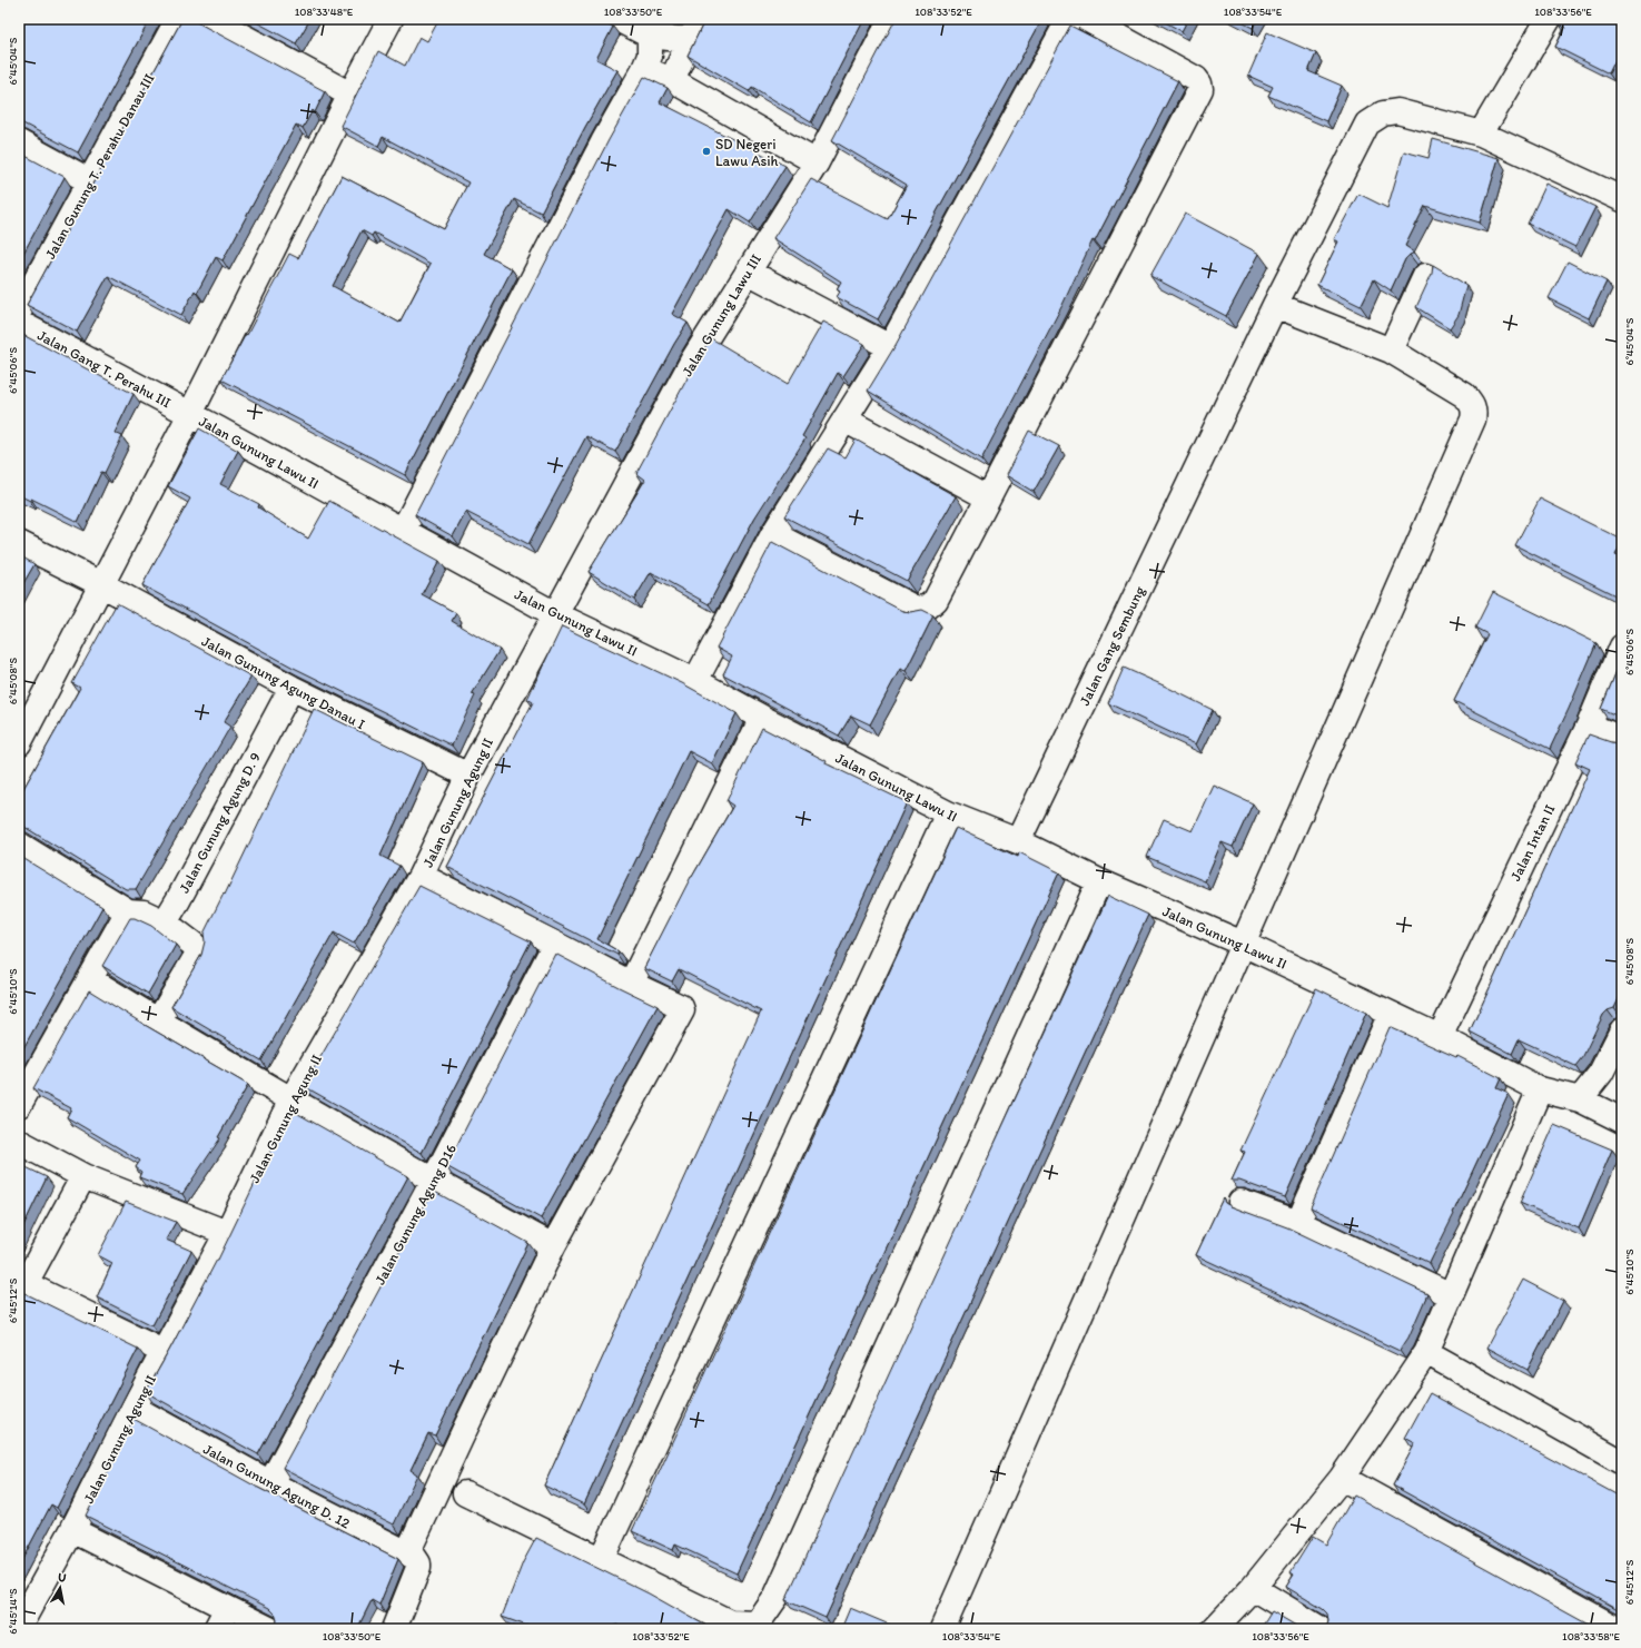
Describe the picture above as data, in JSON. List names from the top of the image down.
{
  "streets": {
    "street": [
      "Jalan Gunung T. Perahu Danau III",
      "Jalan Gunung Lawu III",
      "Jalan Gang T. Perahu III",
      "Jalan Gunung Lawu II",
      "Jalan Gang Sembung",
      "Jalan Gunung Agung Danau I",
      "Jalan Gunung Agung II",
      "Jalan Gunung Agung D. 9",
      "Jalan Intan II",
      "Jalan Gunung Agung D16",
      "Jalan Gunung Agung D. 12"
    ]
  },
  "crossings": [
    ["Jalan Gunung Lawu III", "Jalan Gunung Lawu II"],
    ["Jalan Gunung Lawu III", "Jalan Gunung Agung II"],
    ["Jalan Gang T. Perahu III", "Jalan Gunung Lawu II"],
    ["Jalan Gunung Lawu II", "Jalan Gang Sembung"],
    ["Jalan Gunung Lawu II", "Jalan Gunung Agung II"],
    ["Jalan Gunung Lawu II", "Jalan Intan II"],
    ["Jalan Gunung Agung Danau I", "Jalan Gunung Agung II"],
    ["Jalan Gunung Agung Danau I", "Jalan Gunung Agung D. 9"],
    ["Jalan Gunung Agung II", "Jalan Gunung Agung D. 12"],
    ["Jalan Gunung Agung D16", "Jalan Gunung Agung D. 12"]
  ],
  "places": ["SD Negeri Lawu Asih"],
  "north": "top",
  "coordinates": [
    "108°33'48\"E",
    "108°33'50\"E",
    "108°33'52\"E",
    "108°33'54\"E",
    "108°33'56\"E",
    "6°45'04\"S",
    "6°45'06\"S",
    "6°45'08\"S",
    "6°45'10\"S",
    "6°45'12\"S",
    "6°45'14\"S",
    "108°33'58\"E"
  ]
}
